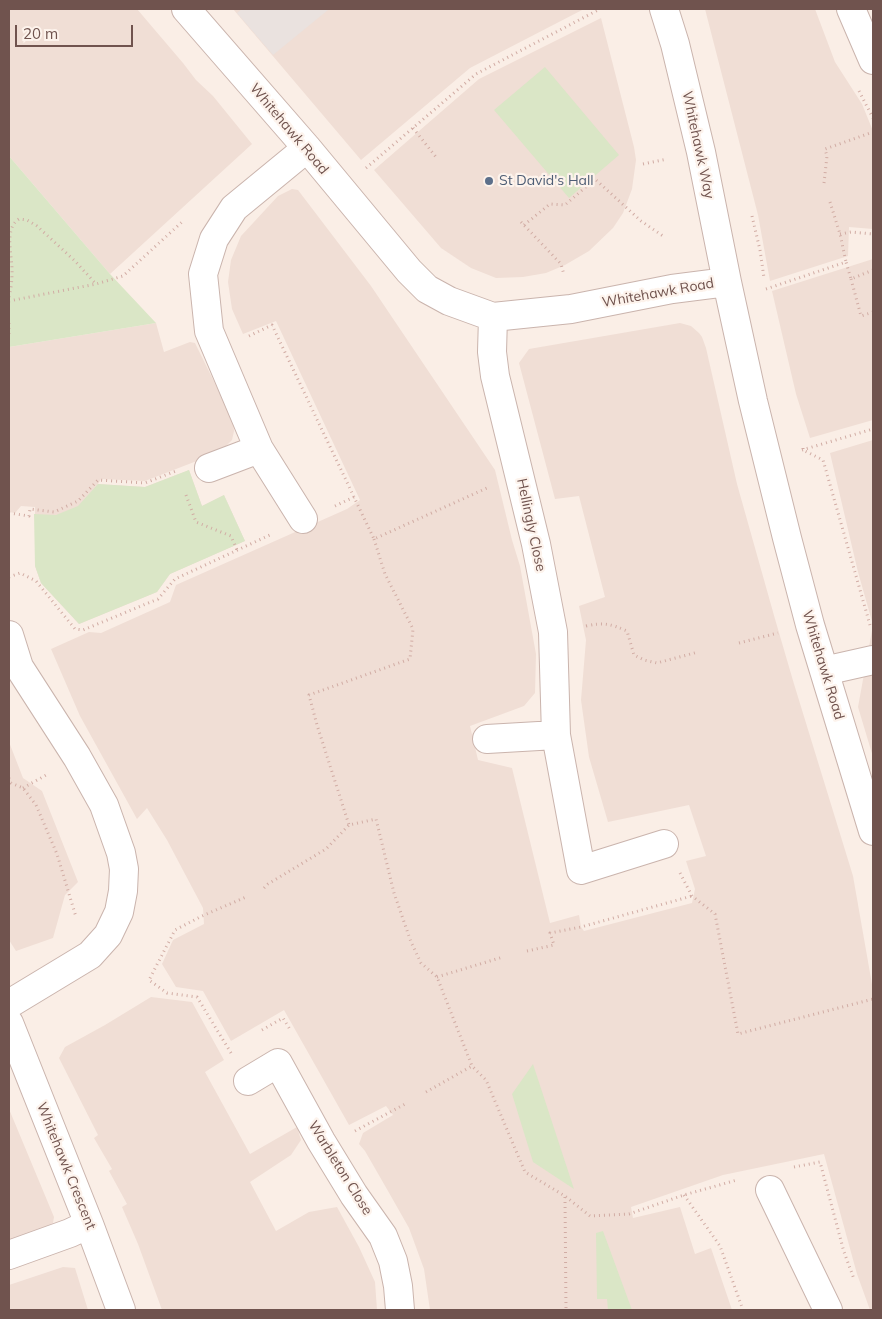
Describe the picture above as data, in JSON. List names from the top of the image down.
{
  "streets": {
    "street": [
      "Whitehawk Road",
      "Whitehawk Way",
      "Hellingly Close",
      "Whitehawk Crescent",
      "Warbleton Close"
    ]
  },
  "crossings": [
    ["Whitehawk Road", "Whitehawk Way"],
    ["Whitehawk Road", "Hellingly Close"]
  ],
  "places": ["St David's Hall"],
  "scale_bar": "20 m"
}
